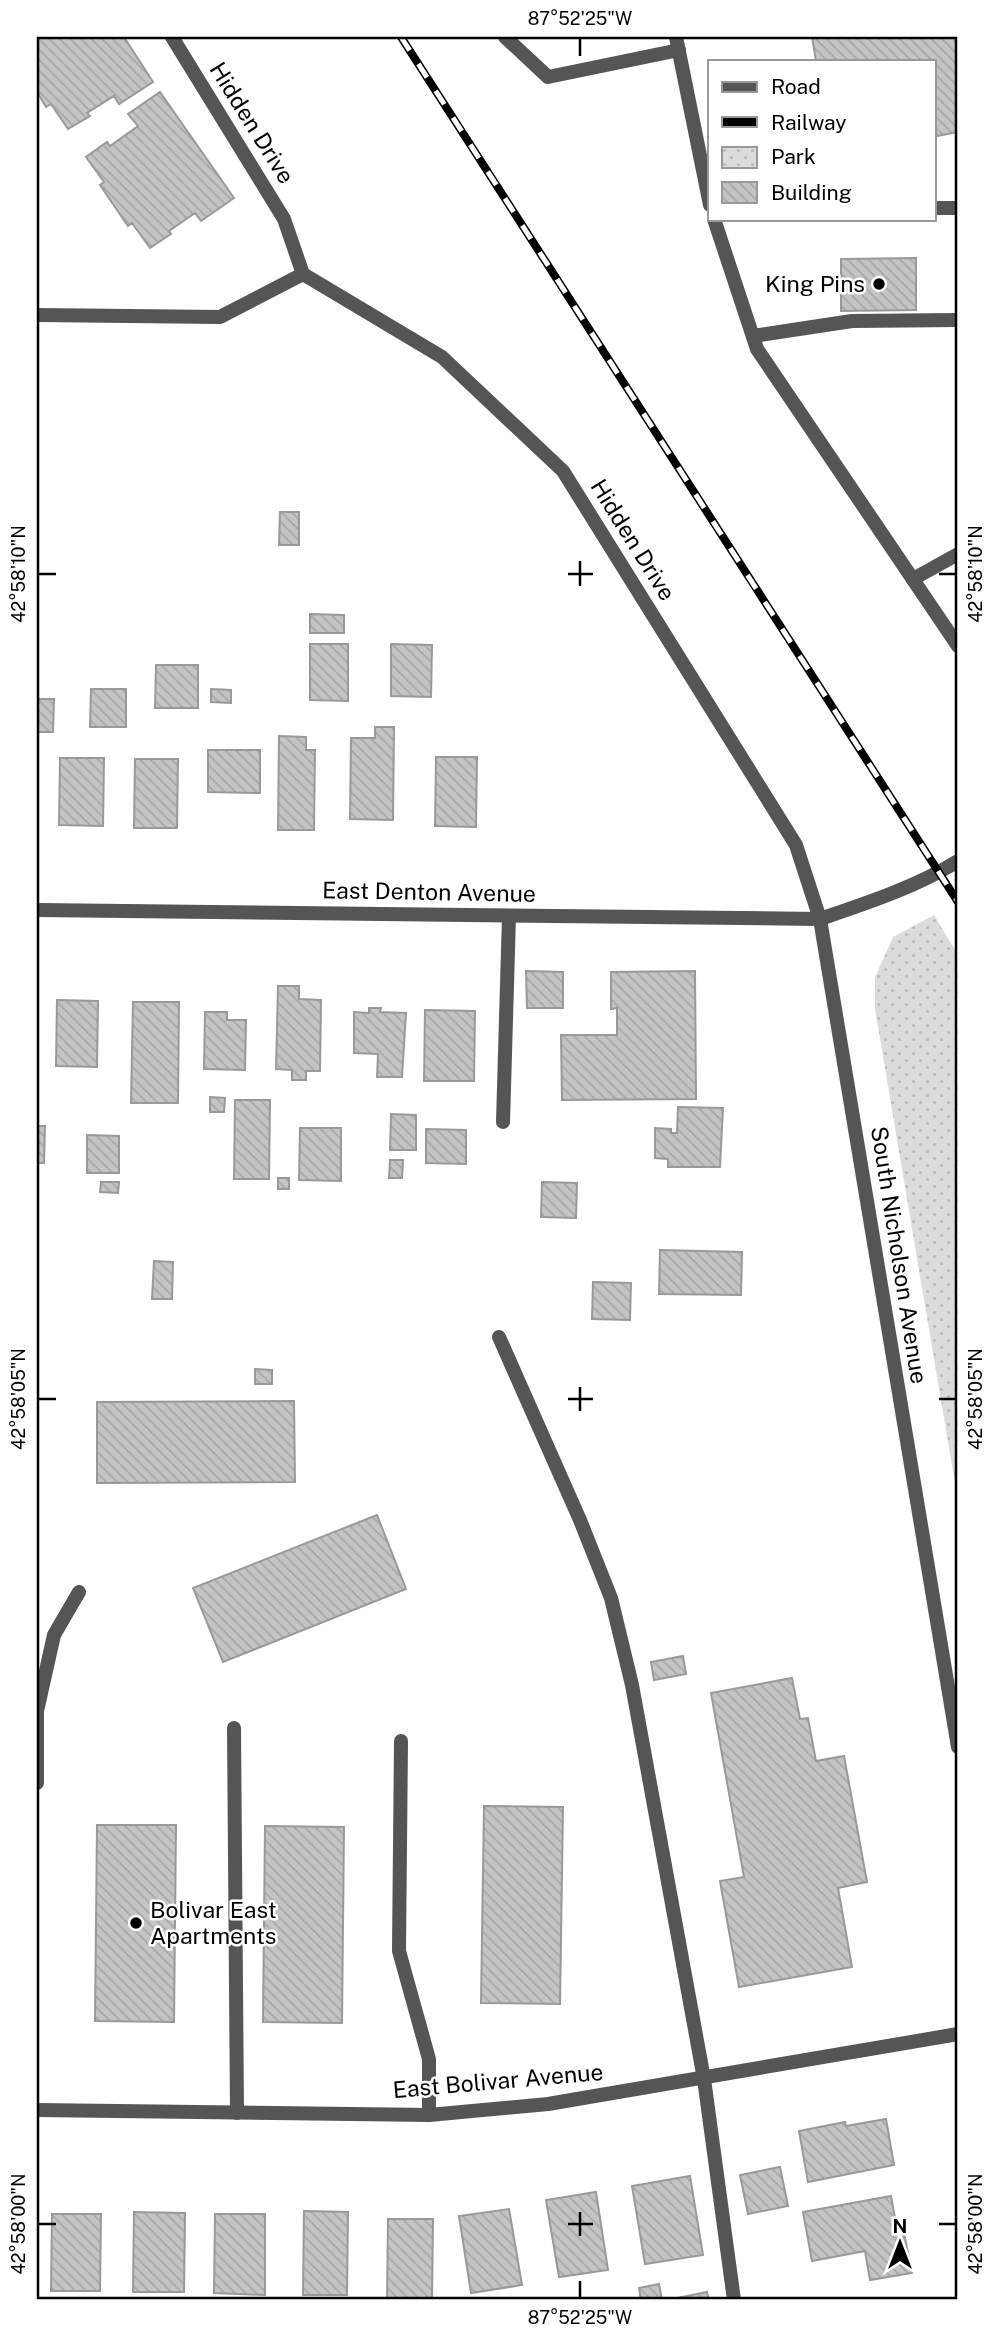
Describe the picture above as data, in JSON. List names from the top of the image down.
{
  "streets": {
    "street": [
      "Hidden Drive",
      "East Denton Avenue",
      "South Nicholson Avenue",
      "East Bolivar Avenue"
    ]
  },
  "crossings": [
    ["Hidden Drive", "East Denton Avenue"],
    ["Hidden Drive", "South Nicholson Avenue"],
    ["East Denton Avenue", "South Nicholson Avenue"]
  ],
  "places": ["King Pins", "Bolivar East Apartments"],
  "legend": [
    "Road",
    "Railway",
    "Park",
    "Building"
  ],
  "north": "top",
  "coordinates": [
    "87°52'25\"W",
    "42°58'10\"N",
    "42°58'05\"N",
    "42°58'00\"N"
  ]
}
